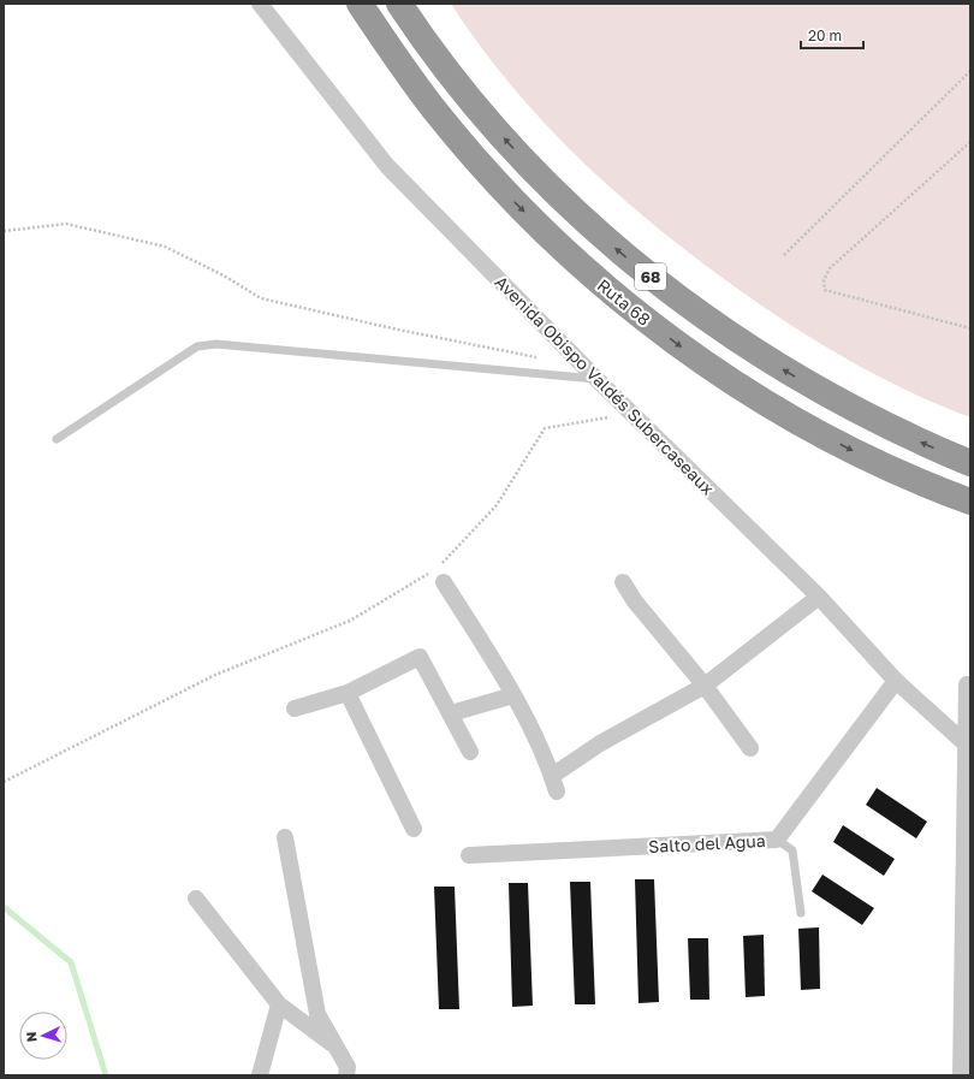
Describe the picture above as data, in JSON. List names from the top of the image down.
{
  "streets": {
    "highway": ["68", "Ruta 68"],
    "street": ["Avenida Obispo Valdés Subercaseaux", "Salto del Agua"]
  },
  "crossings": [
    ["Avenida Obispo Valdés Subercaseaux", "Salto del Agua"]
  ],
  "scale_bar": "20 m",
  "north": "left"
}
